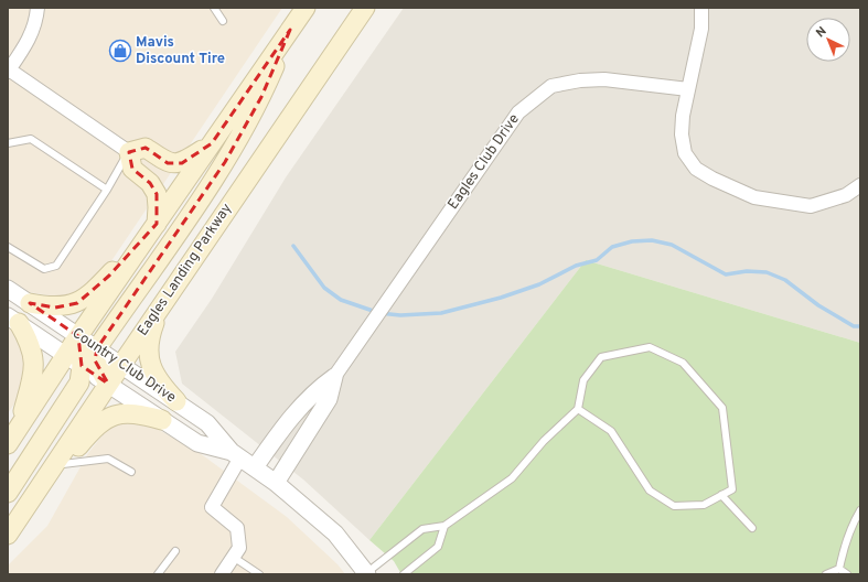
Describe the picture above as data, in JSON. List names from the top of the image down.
{
  "streets": {
    "main road": ["Eagles Landing Parkway"],
    "street": ["Eagles Club Drive", "Country Club Drive"]
  },
  "crossings": [
    ["Eagles Landing Parkway", "Country Club Drive"]
  ],
  "places": {
    "shop": ["Mavis Discount Tire"]
  },
  "north": "top left"
}
